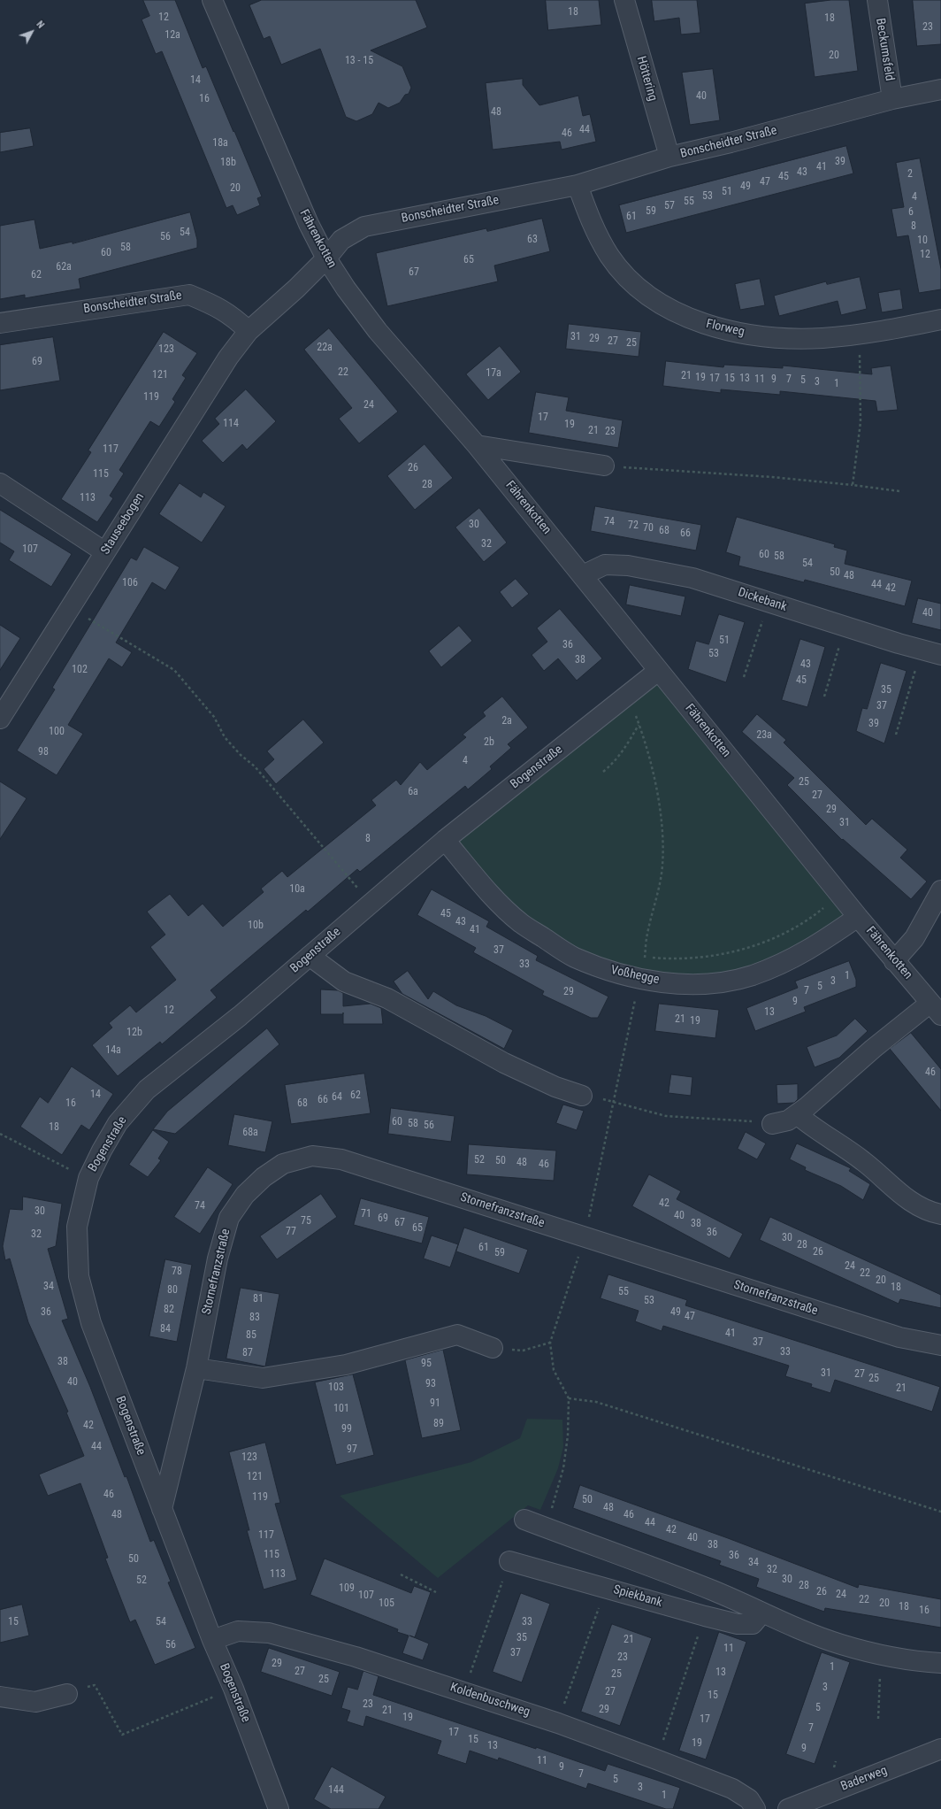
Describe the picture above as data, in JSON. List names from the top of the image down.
{
  "streets": {
    "street": [
      "Beckumsfeld",
      "Höttering",
      "Bonscheidter Straße",
      "Fährenkotten",
      "Florweg",
      "Stauseebogen",
      "Dickebank",
      "Bogenstraße",
      "Voßhegge",
      "Stornefranzstraße",
      "Spiekbank",
      "Koldenbuschweg",
      "Baderweg"
    ]
  },
  "crossings": [
    ["Beckumsfeld", "Bonscheidter Straße"],
    ["Höttering", "Bonscheidter Straße"],
    ["Bonscheidter Straße", "Fährenkotten"],
    ["Bonscheidter Straße", "Florweg"],
    ["Bonscheidter Straße", "Stauseebogen"],
    ["Fährenkotten", "Dickebank"],
    ["Fährenkotten", "Bogenstraße"],
    ["Fährenkotten", "Voßhegge"],
    ["Bogenstraße", "Voßhegge"],
    ["Bogenstraße", "Stornefranzstraße"],
    ["Bogenstraße", "Koldenbuschweg"]
  ],
  "house_numbers": [
    "18",
    "12",
    "18",
    "23",
    "12a",
    "20",
    "13 - 15",
    "14",
    "40",
    "16",
    "48",
    "44",
    "46",
    "18a",
    "39",
    "18b",
    "41",
    "43",
    "2",
    "45",
    "47",
    "49",
    "20",
    "51",
    "53",
    "4",
    "55",
    "57",
    "59",
    "6",
    "61",
    "8",
    "54",
    "56",
    "63",
    "10",
    "58",
    "60",
    "12",
    "65",
    "62a",
    "67",
    "62",
    "31",
    "29",
    "27",
    "25",
    "22a",
    "123",
    "69",
    "22",
    "17a",
    "121",
    "21",
    "19",
    "17",
    "15",
    "13",
    "11",
    "9",
    "7",
    "5",
    "3",
    "1",
    "119",
    "24",
    "17",
    "114",
    "19",
    "21",
    "23",
    "117",
    "26",
    "115",
    "28",
    "113",
    "74",
    "30",
    "72",
    "70",
    "68",
    "66",
    "32",
    "107",
    "60",
    "58",
    "54",
    "50",
    "48",
    "106",
    "44",
    "42",
    "40",
    "51",
    "36",
    "53",
    "38",
    "43",
    "102",
    "45",
    "35",
    "37",
    "2a",
    "39",
    "100",
    "23a",
    "2b",
    "98",
    "4",
    "25",
    "6a",
    "27",
    "29",
    "31",
    "8",
    "10a",
    "45",
    "43",
    "10b",
    "41",
    "37",
    "33",
    "1",
    "3",
    "5",
    "7",
    "29",
    "9",
    "12",
    "13",
    "21",
    "19",
    "12b",
    "14a",
    "46",
    "14",
    "62",
    "64",
    "66",
    "16",
    "68",
    "60",
    "58",
    "56",
    "18",
    "68a",
    "52",
    "50",
    "48",
    "46",
    "42",
    "74",
    "30",
    "71",
    "40",
    "69",
    "75",
    "67",
    "38",
    "65",
    "77",
    "36",
    "32",
    "30",
    "28",
    "61",
    "26",
    "59",
    "24",
    "78",
    "22",
    "20",
    "34",
    "18",
    "80",
    "55",
    "81",
    "53",
    "82",
    "36",
    "49",
    "47",
    "83",
    "84",
    "41",
    "85",
    "37",
    "33",
    "87",
    "38",
    "95",
    "31",
    "27",
    "25",
    "40",
    "93",
    "103",
    "21",
    "91",
    "101",
    "89",
    "42",
    "99",
    "44",
    "97",
    "123",
    "121",
    "46",
    "119",
    "50",
    "48",
    "48",
    "46",
    "44",
    "42",
    "117",
    "40",
    "38",
    "115",
    "36",
    "50",
    "34",
    "32",
    "113",
    "30",
    "52",
    "28",
    "109",
    "26",
    "24",
    "107",
    "22",
    "105",
    "20",
    "18",
    "16",
    "15",
    "54",
    "33",
    "35",
    "21",
    "56",
    "11",
    "37",
    "23",
    "29",
    "1",
    "27",
    "13",
    "25",
    "25",
    "3",
    "27",
    "15",
    "23",
    "5",
    "29",
    "21",
    "19",
    "17",
    "7",
    "17",
    "15",
    "19",
    "13",
    "9",
    "11",
    "9",
    "7",
    "5",
    "3",
    "144",
    "1"
  ],
  "north": "top right"
}
